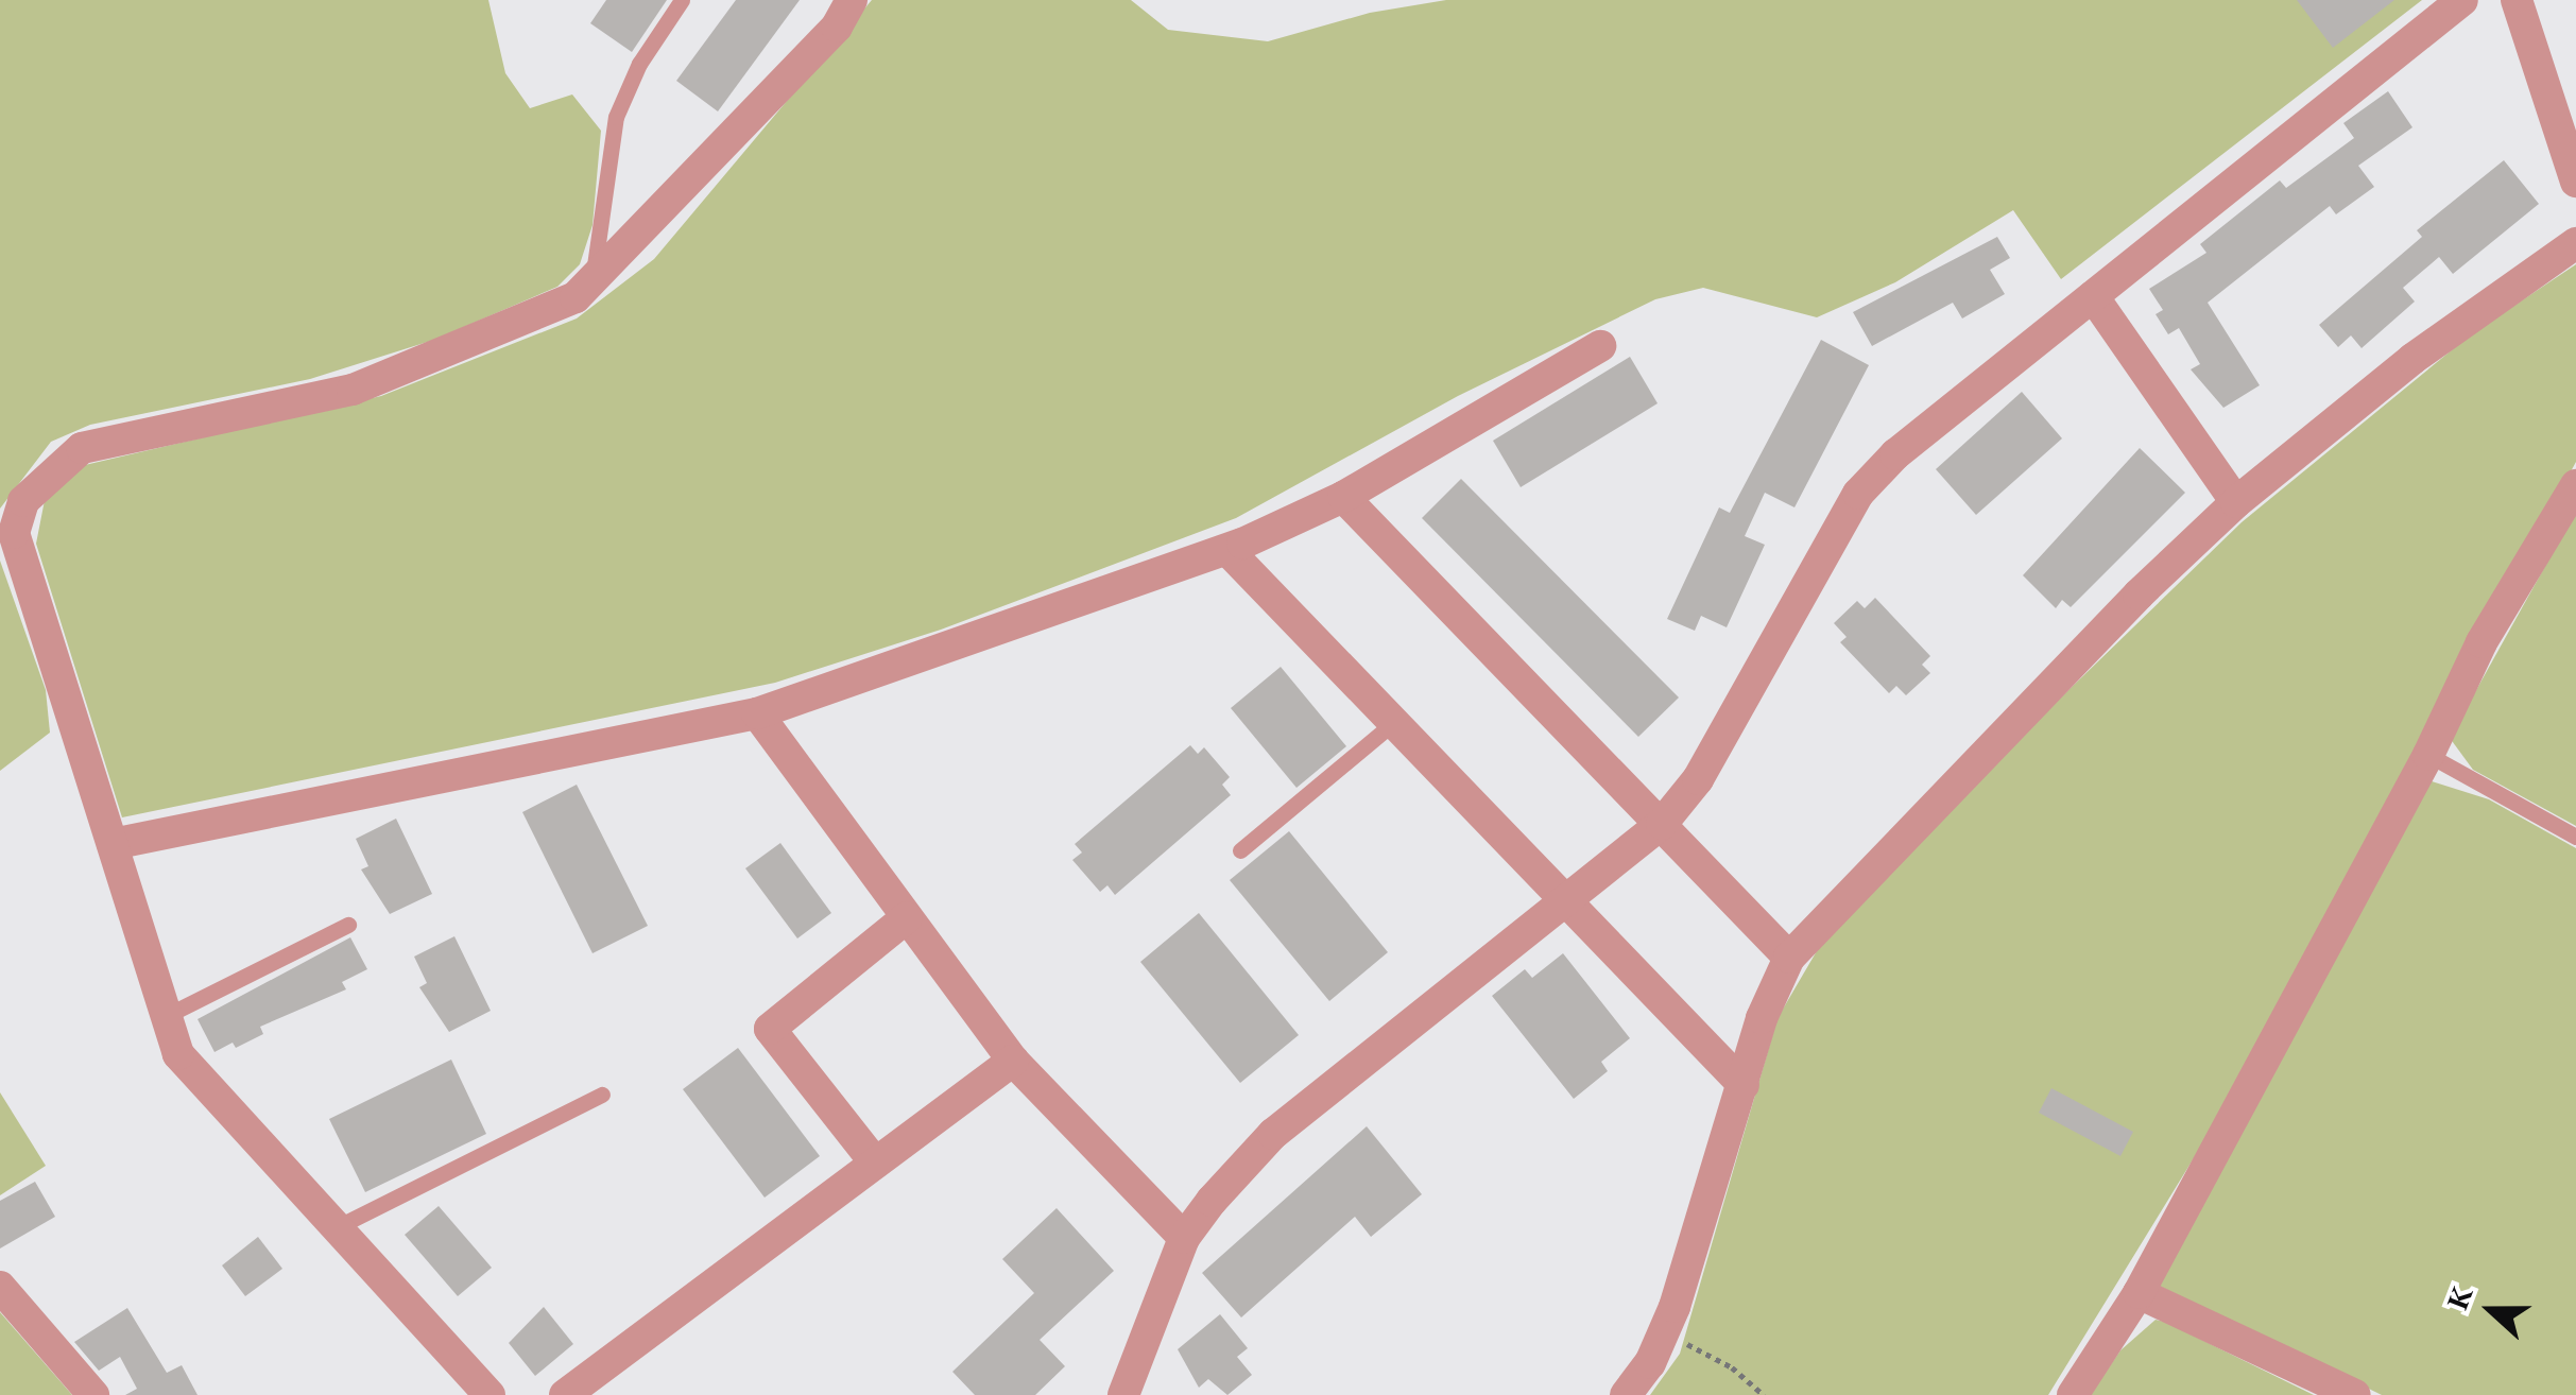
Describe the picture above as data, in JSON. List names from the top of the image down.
{
  "north": "left"
}
